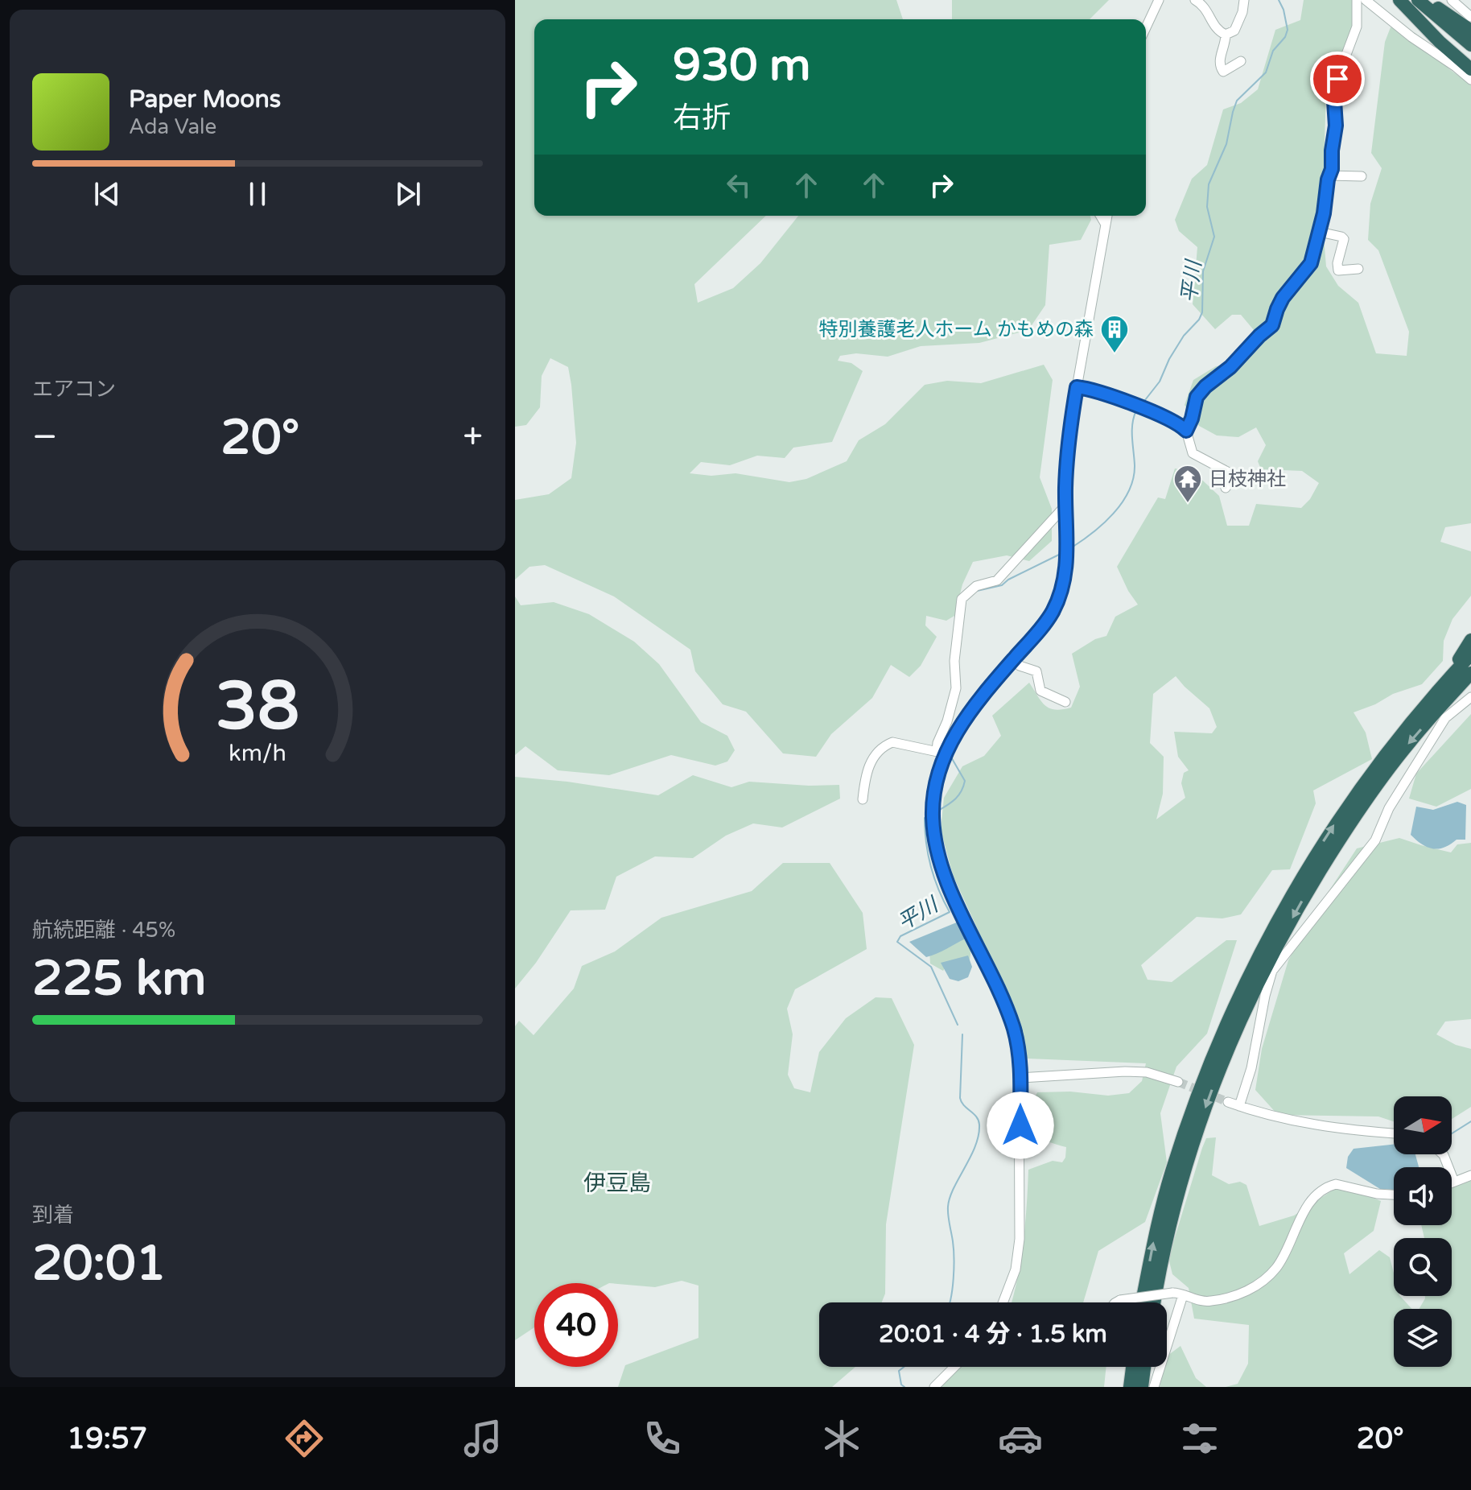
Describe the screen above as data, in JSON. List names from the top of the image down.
{
  "districts": ["伊豆島"],
  "water": ["平川"],
  "places": {
    "building": ["特別養護老人ホーム かもめの森"],
    "temple": ["日枝神社"]
  },
  "north": "right",
  "page": {
    "turn": ["930 m", "右折"],
    "song": ["Paper Moons", "Ada Vale"],
    "tile": [
      "エアコン",
      ["航続距離 · 45%", "225 km"],
      ["到着", "20:01"]
    ],
    "heat": ["−", "20°", "+"],
    "limit": "40",
    "trip": "20:01 · 4 分 · 1.5 km",
    "tabs": ["19:57", "20°"],
    "gauge": ["38", "km/h"]
  }
}
